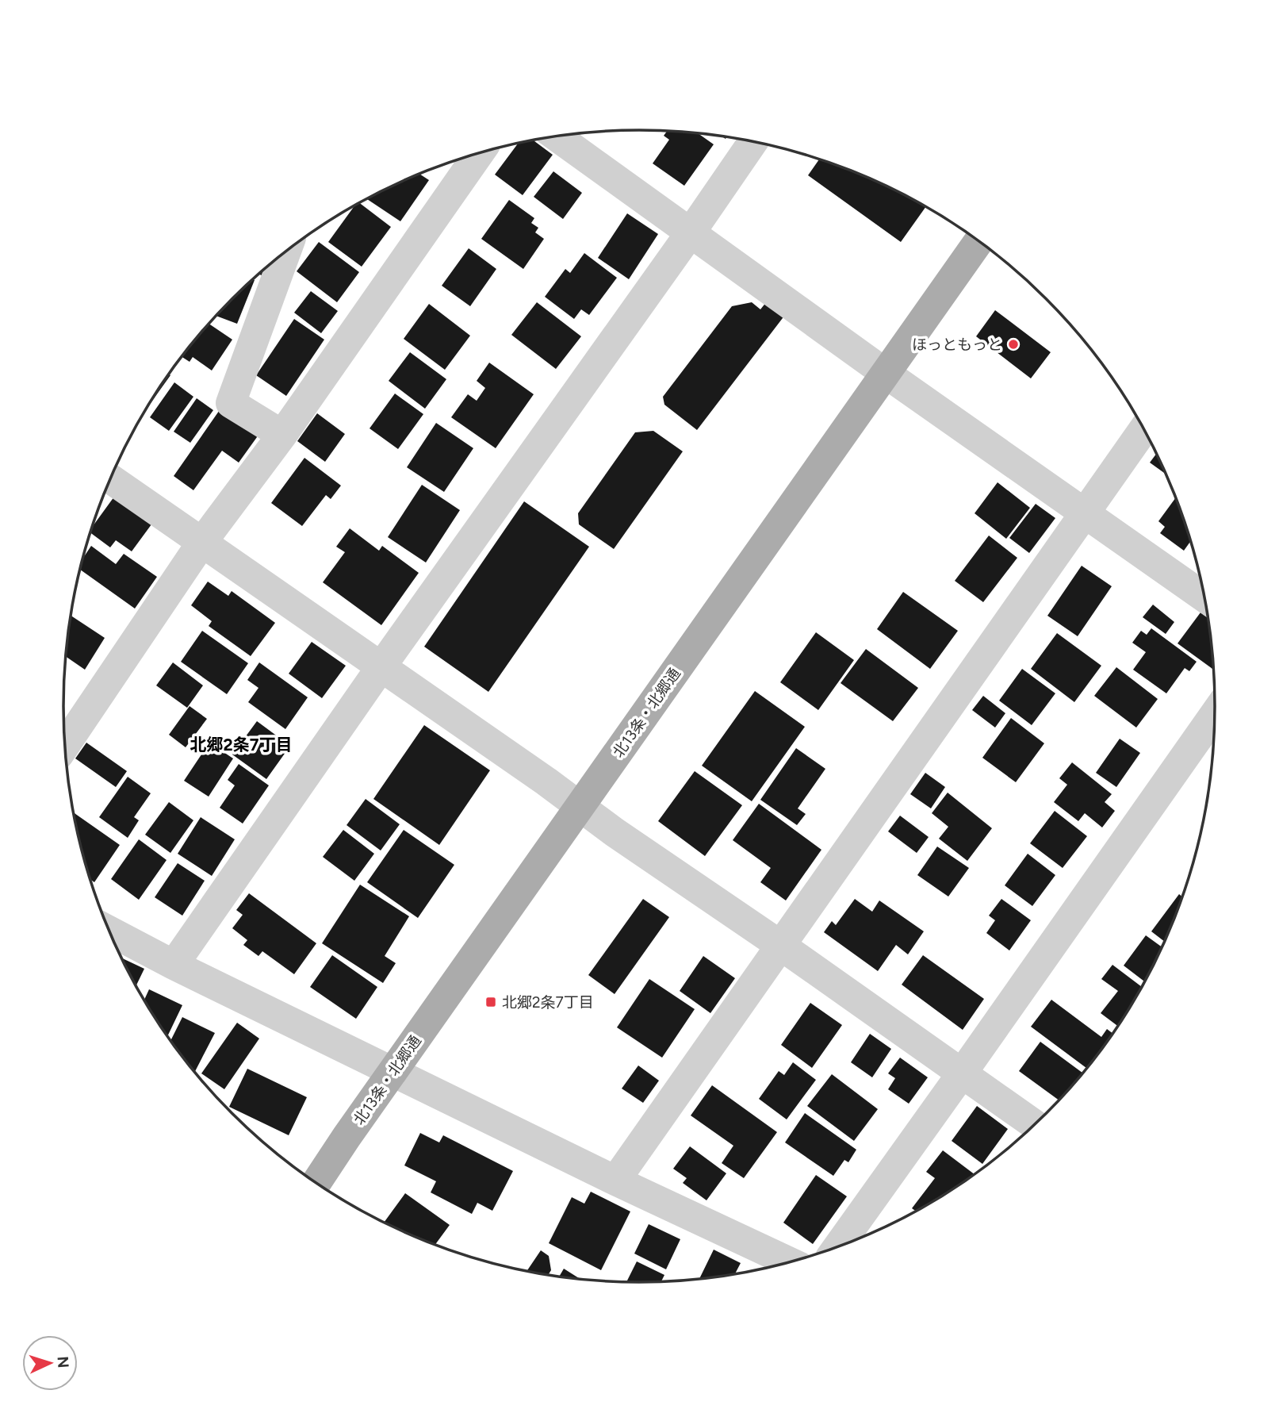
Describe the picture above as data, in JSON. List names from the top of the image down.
{
  "streets": {
    "main road": ["北13条・北郷通"]
  },
  "districts": ["北郷2条7丁目"],
  "places": {
    "other": ["ほっともっと"],
    "transit": ["北郷2条7丁目"]
  },
  "north": "right"
}
